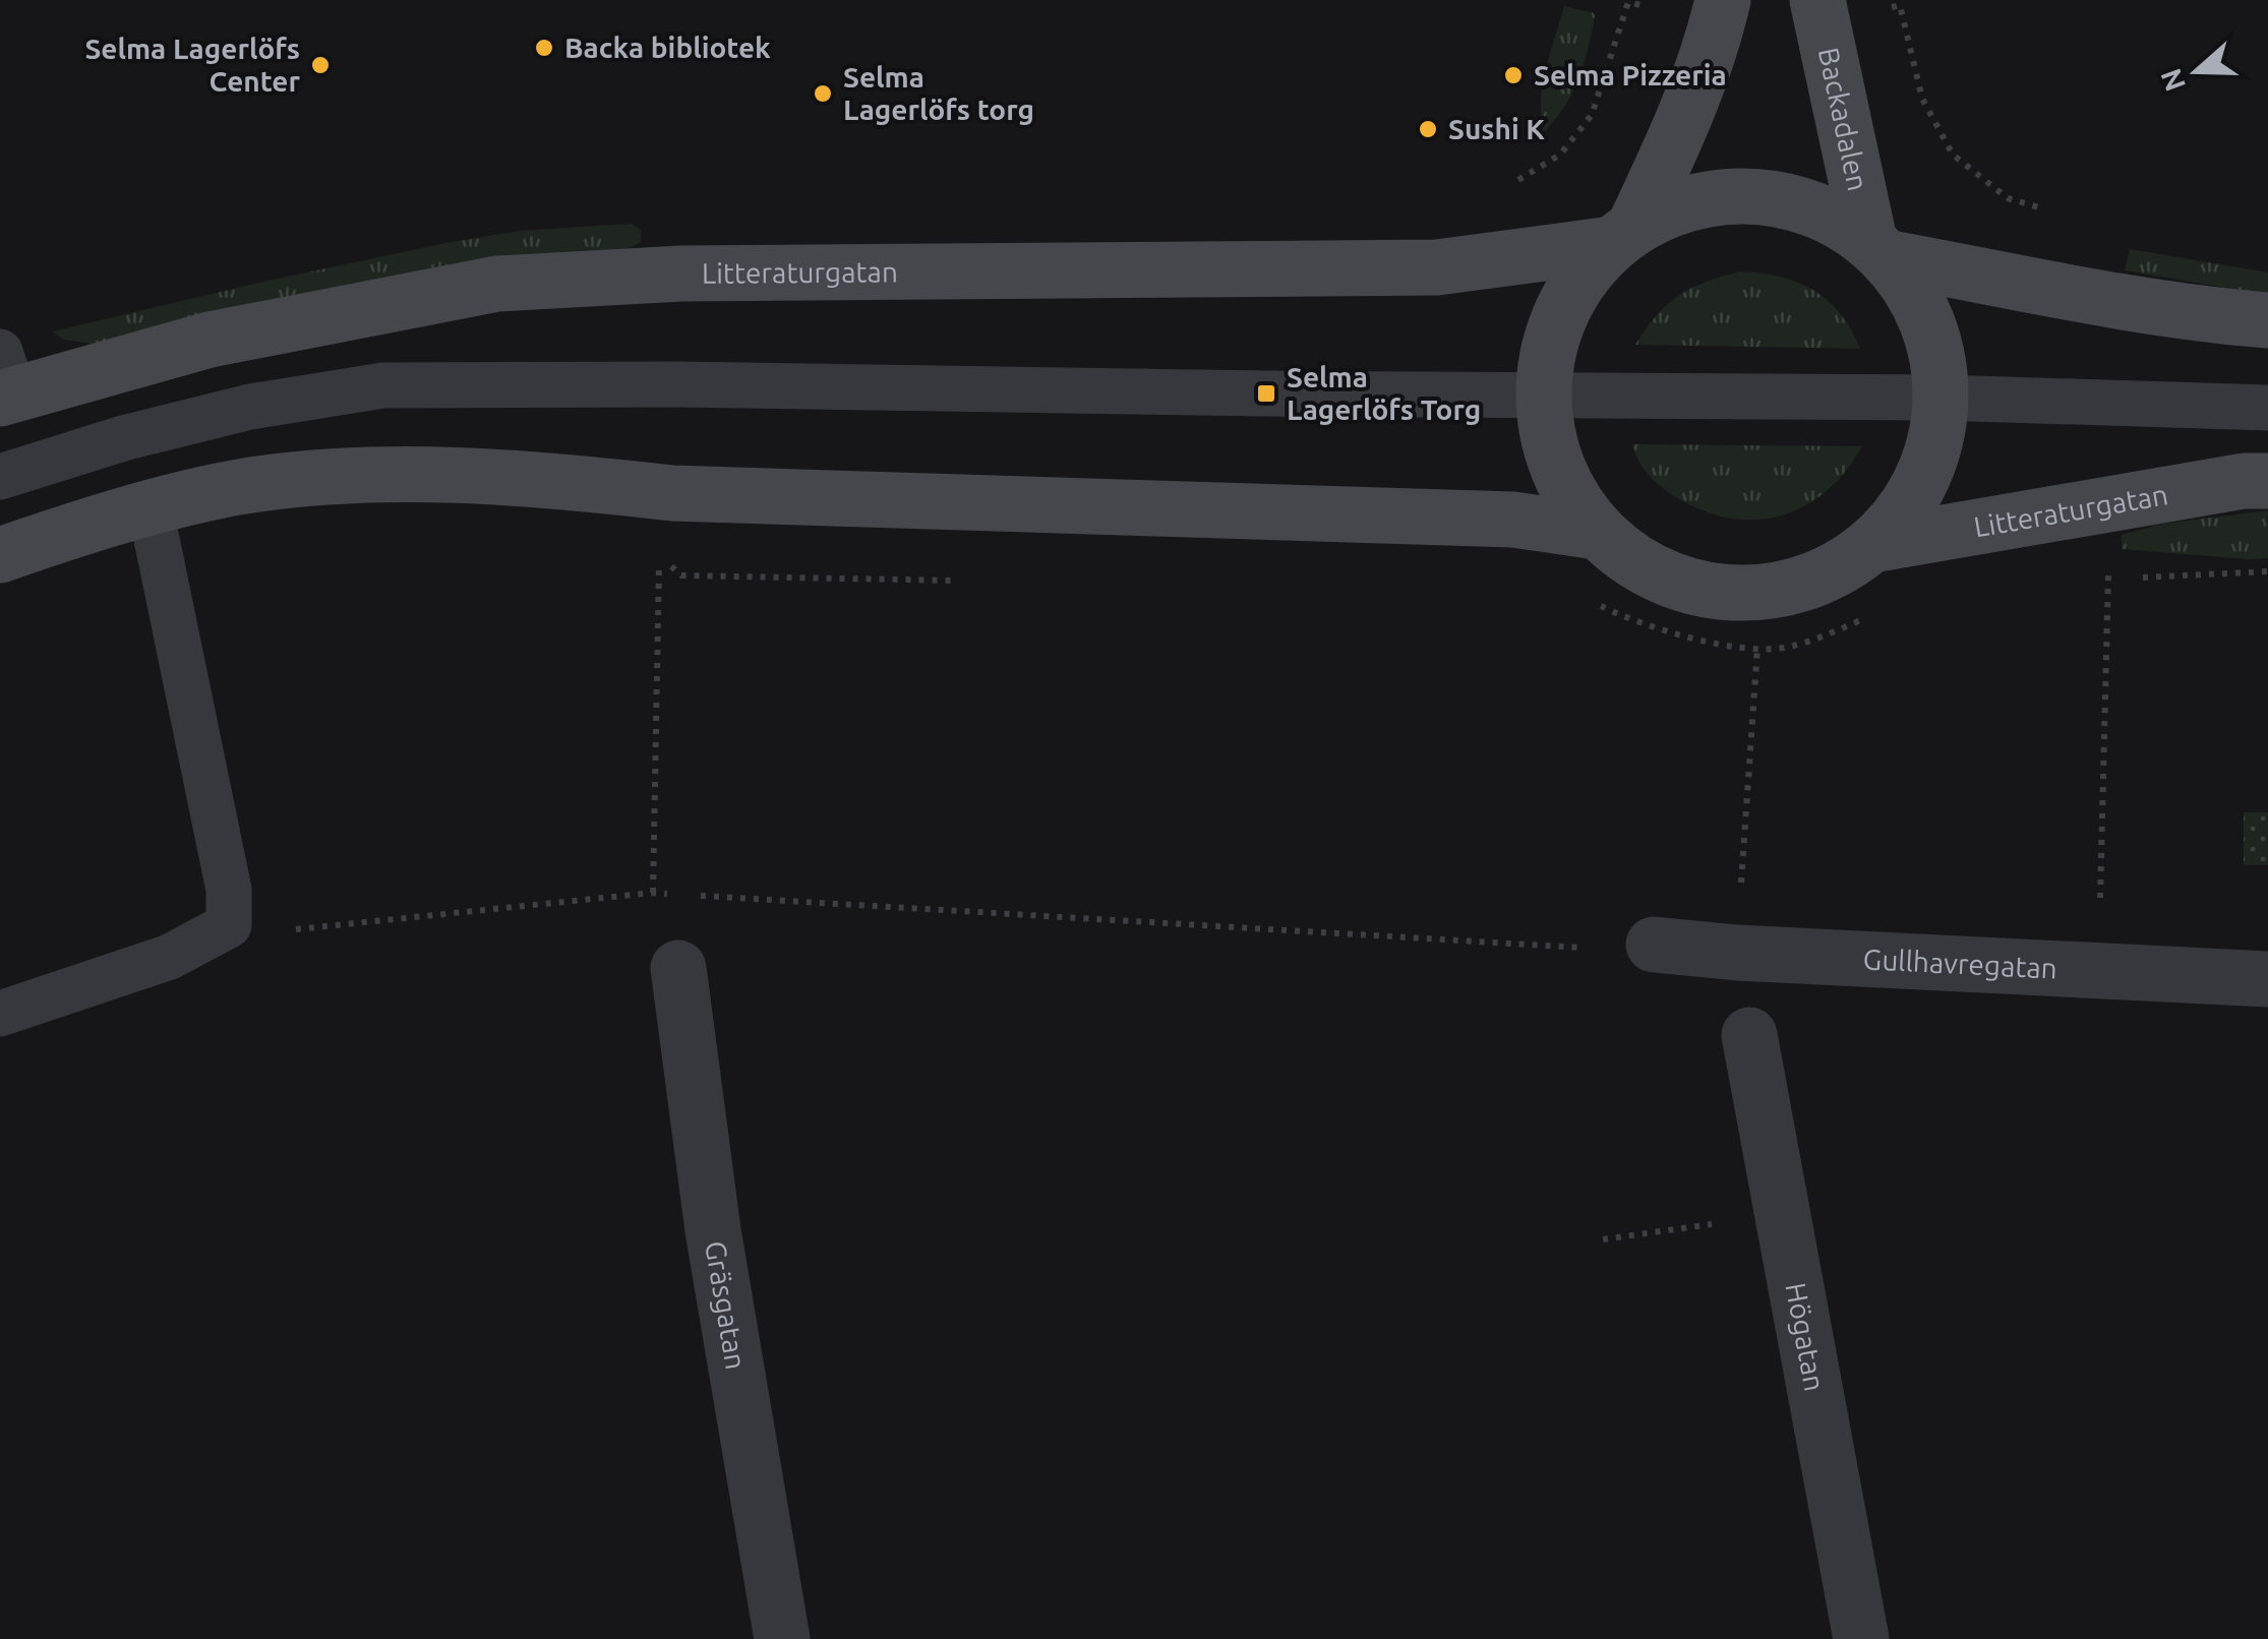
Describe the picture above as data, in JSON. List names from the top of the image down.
{
  "streets": {
    "street": [
      "Backadalen",
      "Litteraturgatan",
      "Gullhavregatan",
      "Gräsgatan",
      "Högatan"
    ]
  },
  "crossings": [
    ["Backadalen", "Litteraturgatan"]
  ],
  "places": {
    "other": [
      "Backa bibliotek",
      "Selma Lagerlöfs Center",
      "Selma Pizzeria",
      "Selma Lagerlöfs torg",
      "Sushi K"
    ],
    "transit": ["Selma Lagerlöfs Torg"]
  },
  "north": "left"
}
